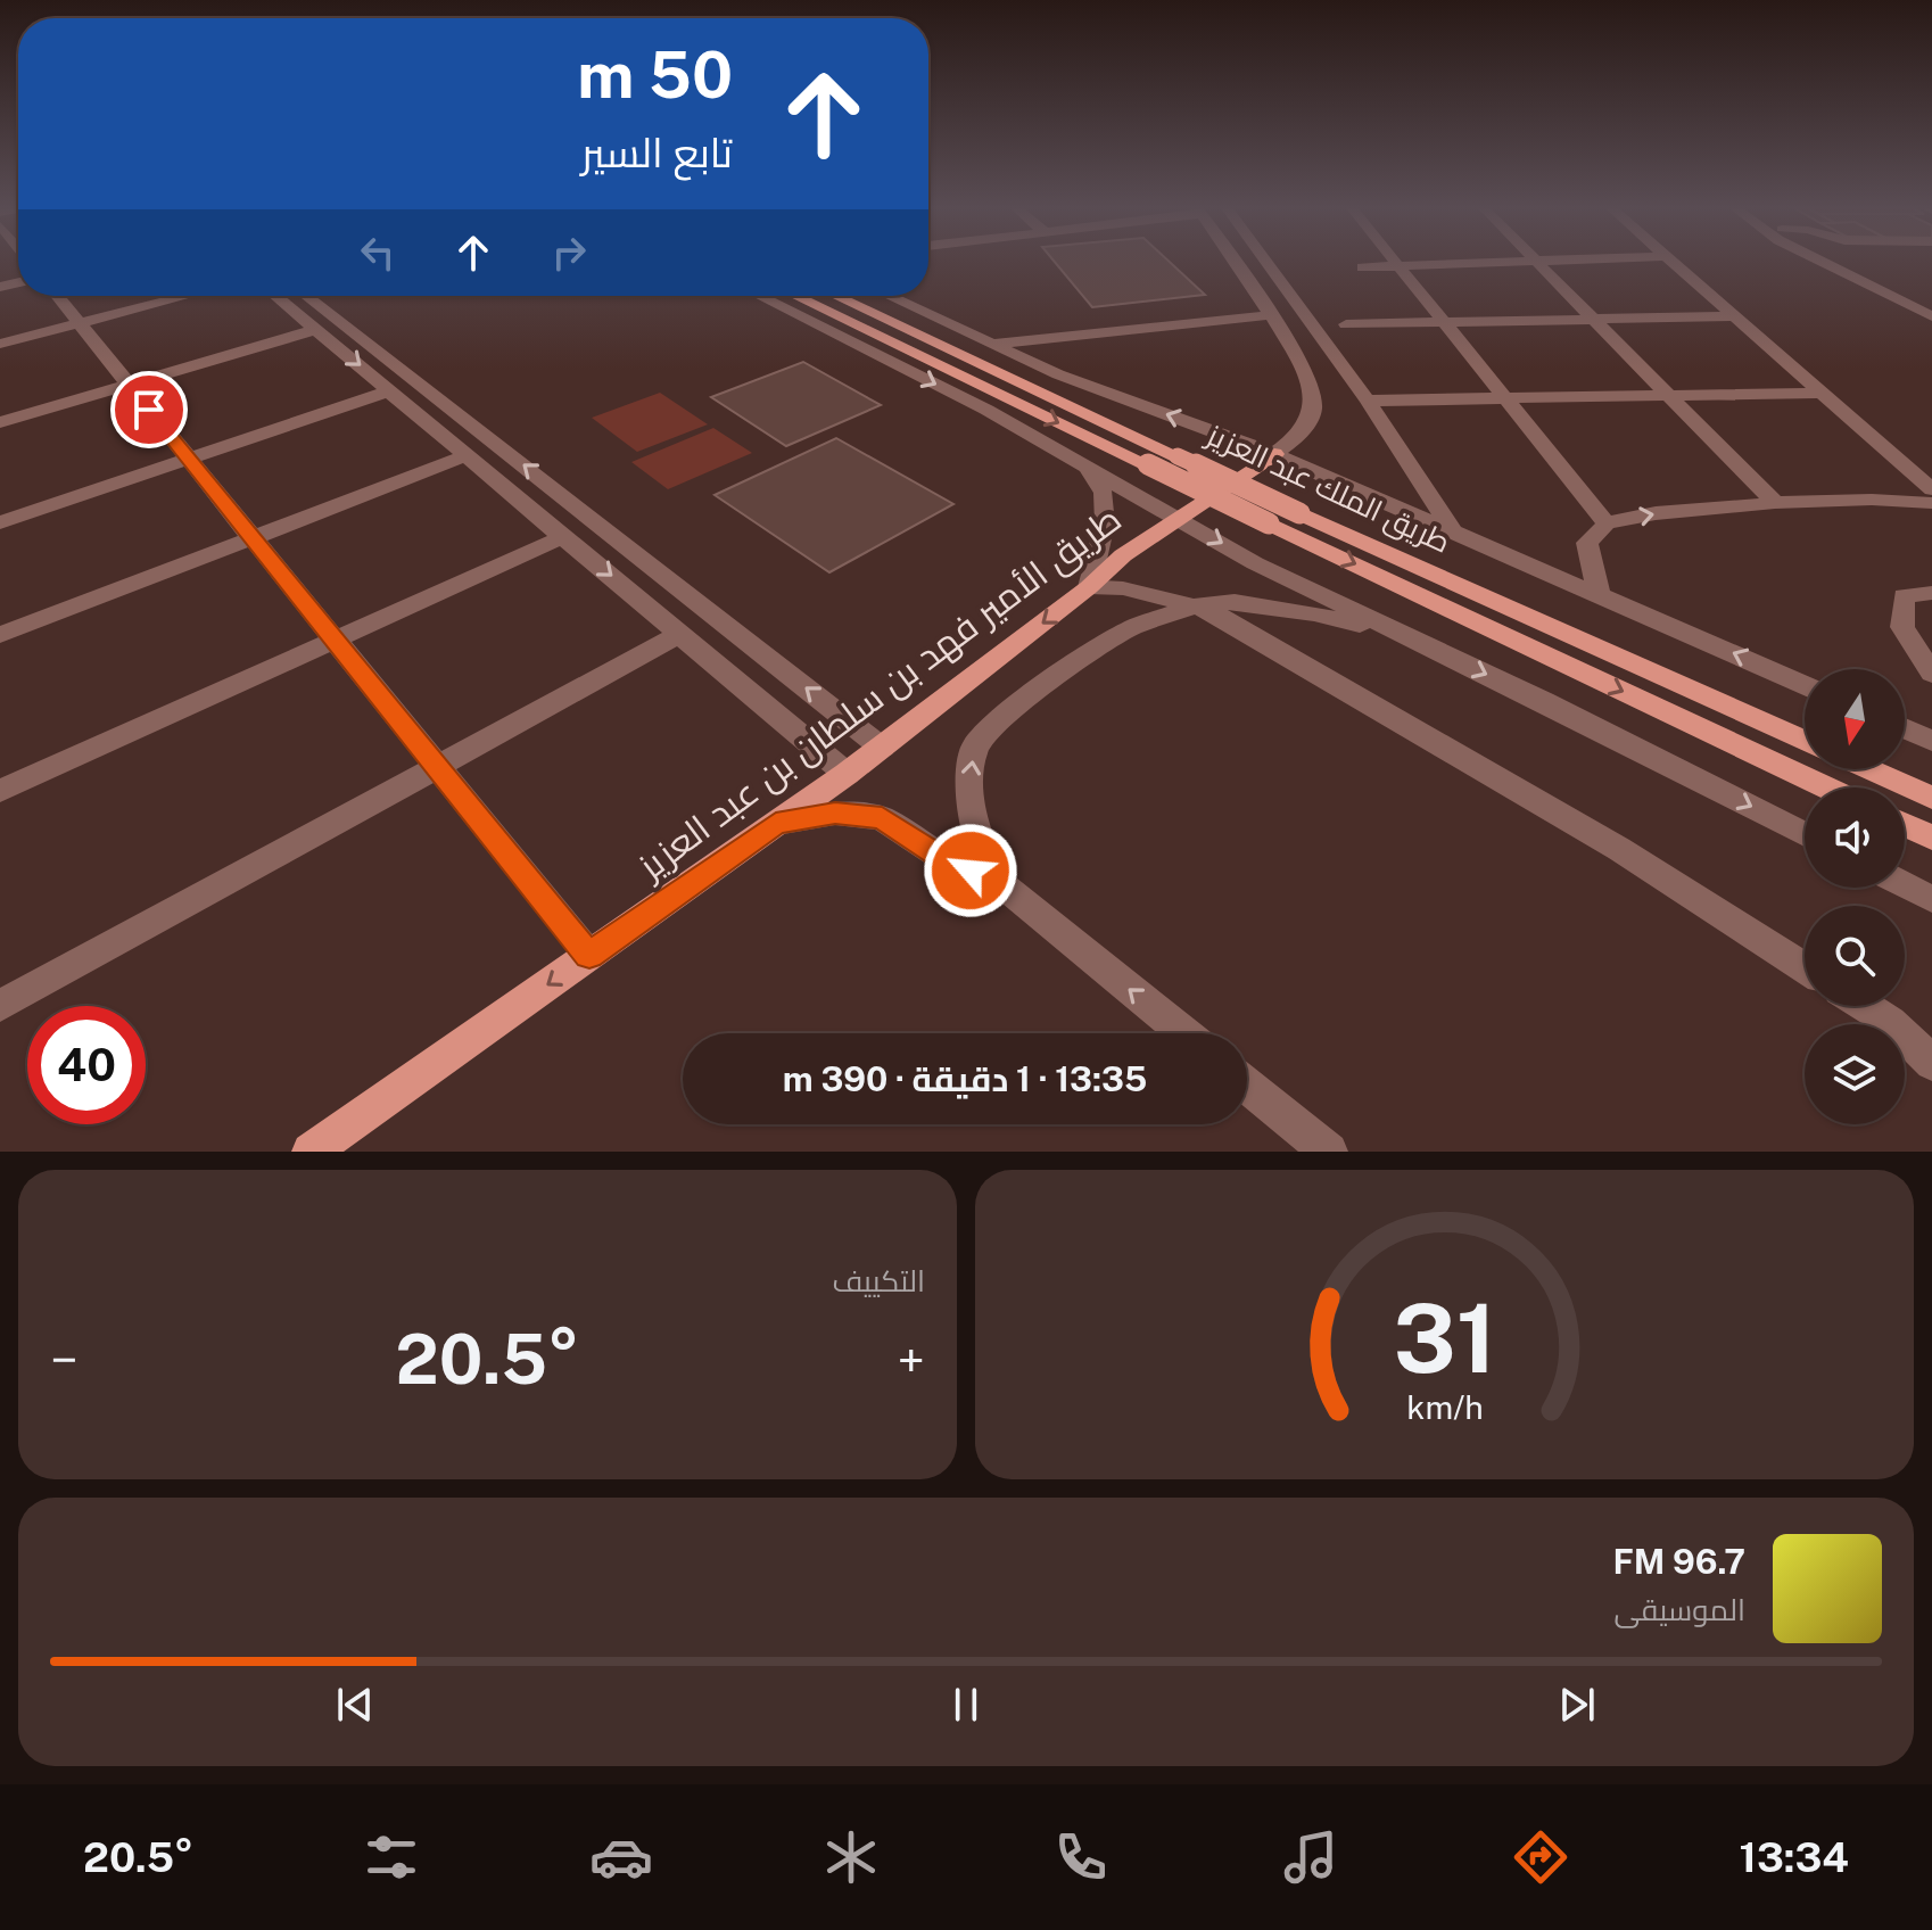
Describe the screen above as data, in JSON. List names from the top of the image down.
{
  "streets": {
    "main road": ["طريق الملك عبد العزيز", "طريق الأمير فهد بن سلطان بن عبد العزيز"]
  },
  "one_way": ["طريق الأمير فهد بن سلطان بن عبد العزيز"],
  "north": "bottom",
  "page": {
    "turn": ["50 m", "تابع السير"],
    "limit": "40",
    "trip": "13:35 · 1 دقيقة · 390 m",
    "tile": "التكييف",
    "heat": ["−", "20.5°", "+"],
    "song": ["96.7 FM", "الموسيقى"],
    "tabs": ["13:34", "20.5°"],
    "gauge": ["31", "km/h"]
  }
}
